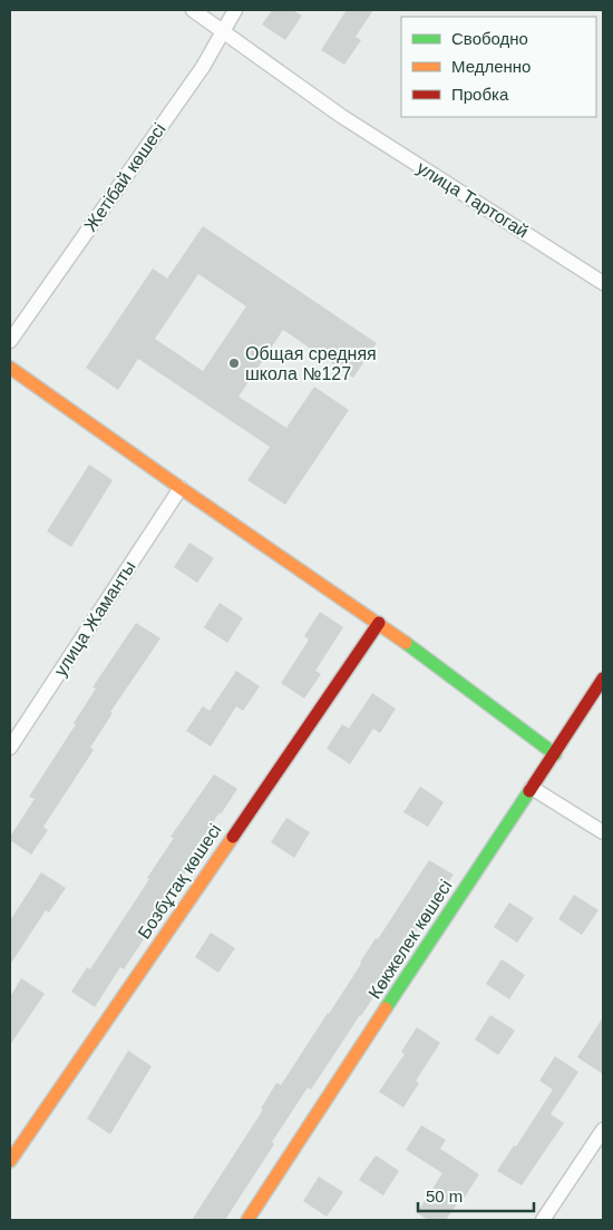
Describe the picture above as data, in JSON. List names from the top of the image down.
{
  "streets": {
    "street": [
      "Жетібай көшесі",
      "улица Тартогай",
      "улица Жаманты",
      "Бозбұтақ көшесі",
      "Көкжелек көшесі"
    ]
  },
  "crossings": [
    ["Жетібай көшесі", "улица Тартогай"]
  ],
  "places": ["Общая средняя школа №127"],
  "legend": ["Свободно", "Медленно", "Пробка"],
  "scale_bar": "50 m"
}
